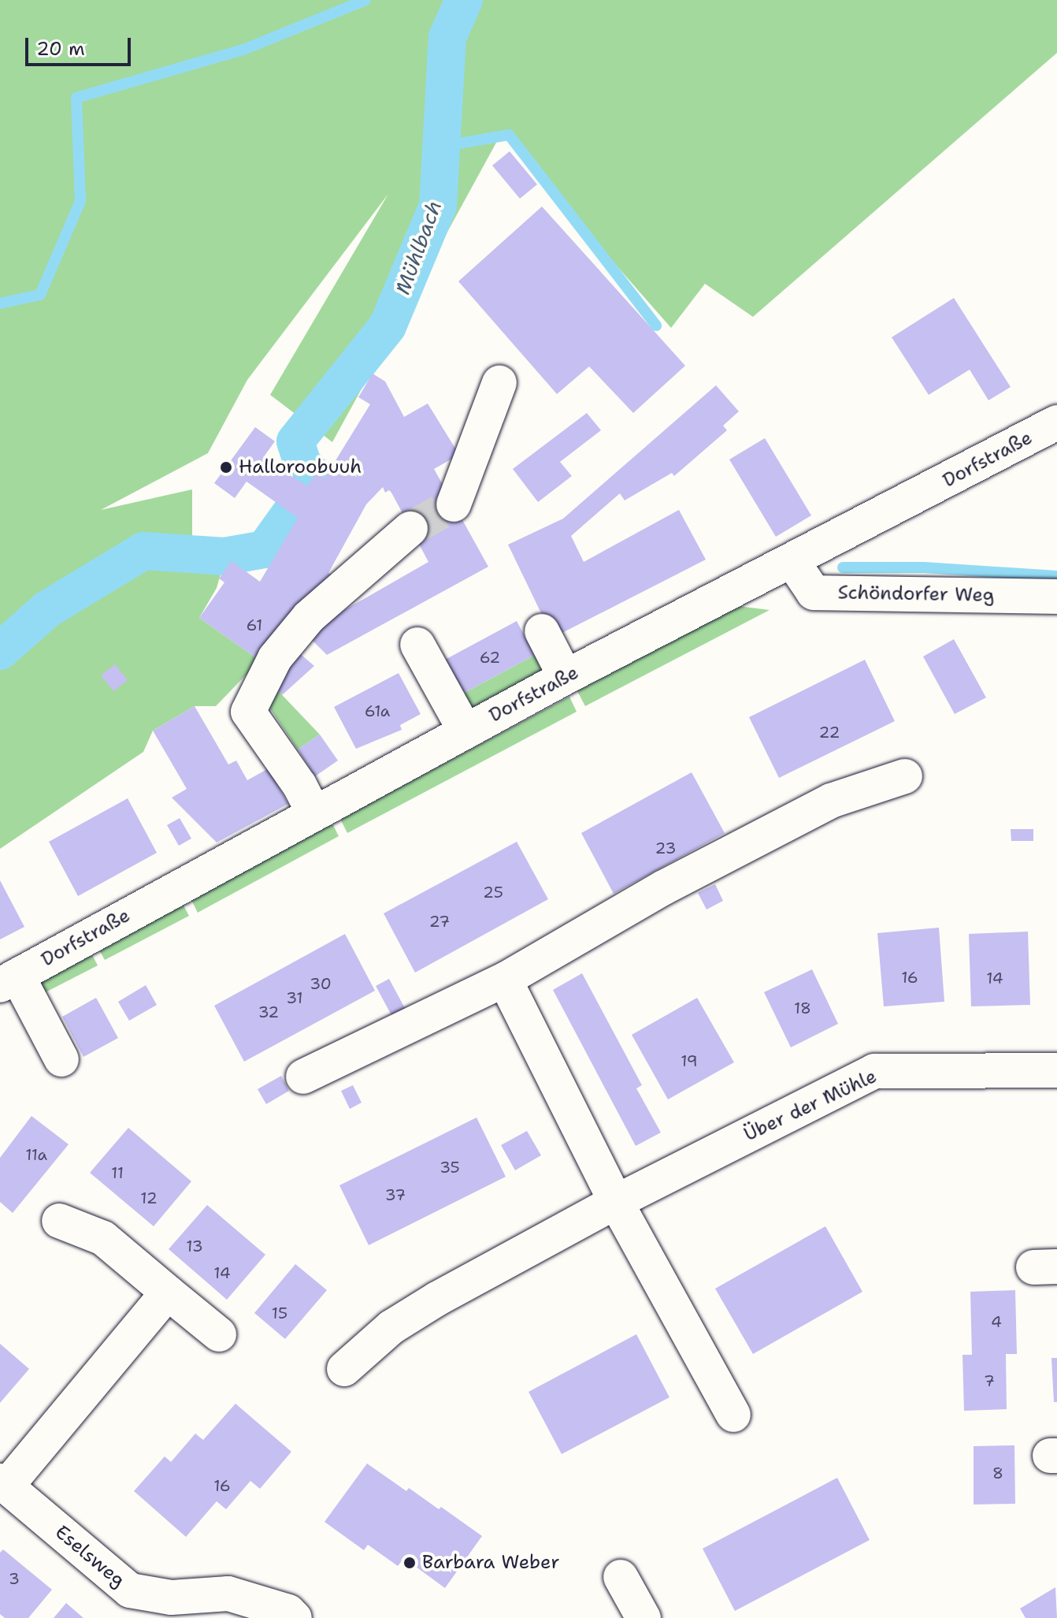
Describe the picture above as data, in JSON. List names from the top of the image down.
{
  "streets": {
    "street": [
      "Dorfstraße",
      "Schöndorfer Weg",
      "Über der Mühle",
      "Eselsweg"
    ]
  },
  "crossings": [
    ["Dorfstraße", "Schöndorfer Weg"]
  ],
  "water": ["Mühlbach"],
  "places": ["Halloroobuuh", "Barbara Weber"],
  "house_numbers": [
    "61",
    "62",
    "61a",
    "22",
    "23",
    "25",
    "27",
    "16",
    "14",
    "30",
    "31",
    "18",
    "32",
    "19",
    "11a",
    "35",
    "11",
    "37",
    "12",
    "13",
    "14",
    "15",
    "4",
    "7",
    "8",
    "16",
    "3"
  ],
  "scale_bar": "20 m"
}
